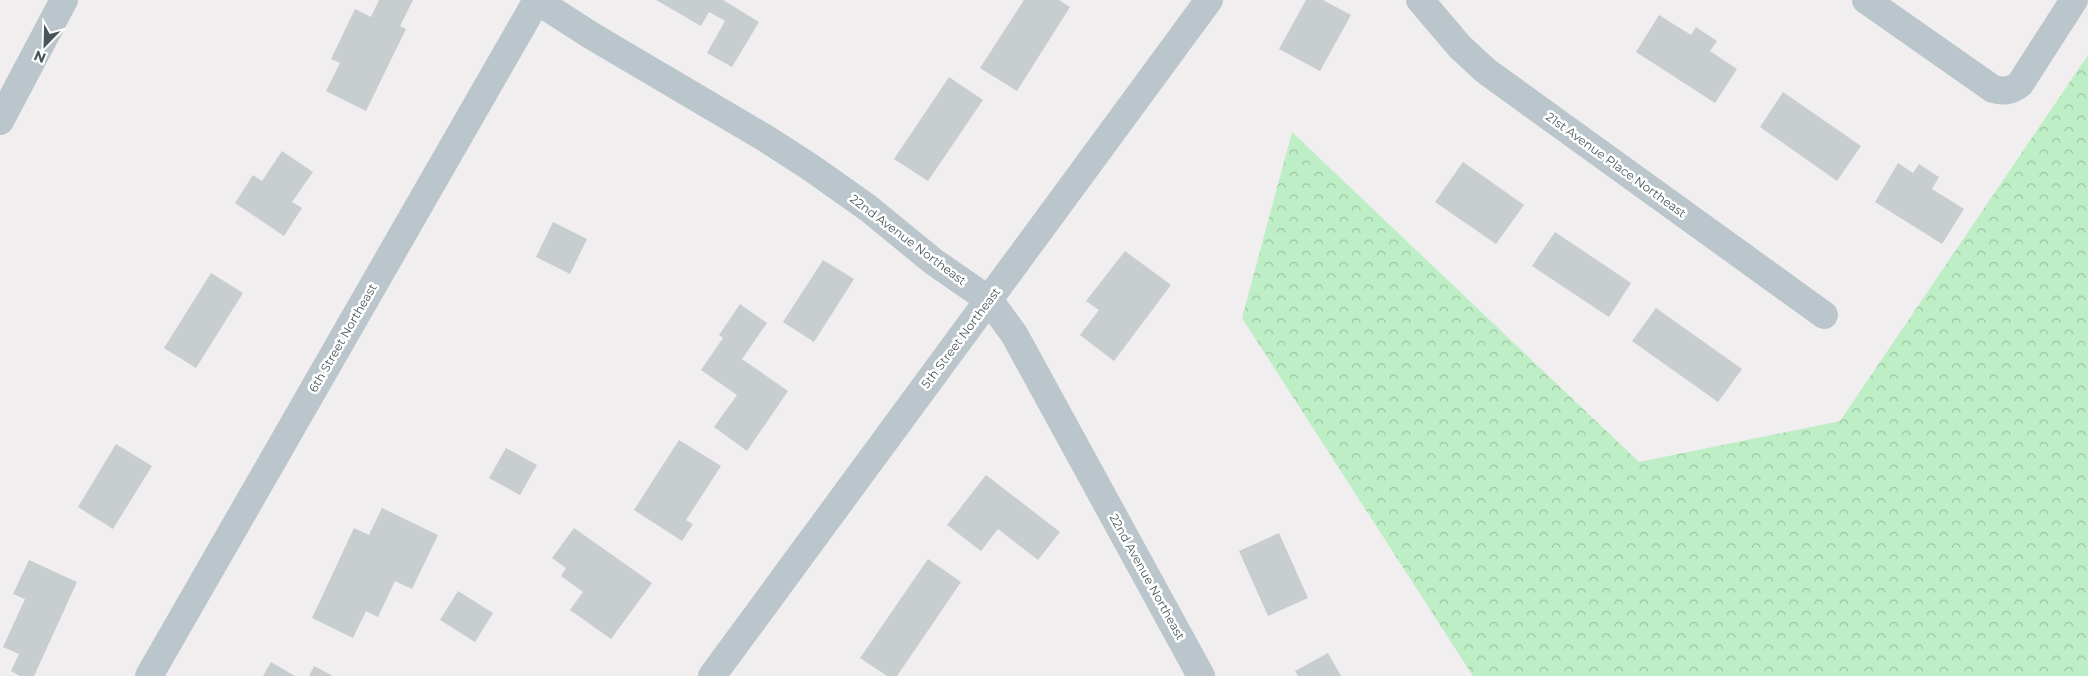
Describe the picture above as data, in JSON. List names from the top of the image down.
{
  "streets": {
    "street": [
      "21st Avenue Place Northeast",
      "22nd Avenue Northeast",
      "6th Street Northeast",
      "5th Street Northeast"
    ]
  },
  "crossings": [
    ["22nd Avenue Northeast", "6th Street Northeast"],
    ["22nd Avenue Northeast", "5th Street Northeast"]
  ],
  "north": "bottom left"
}
